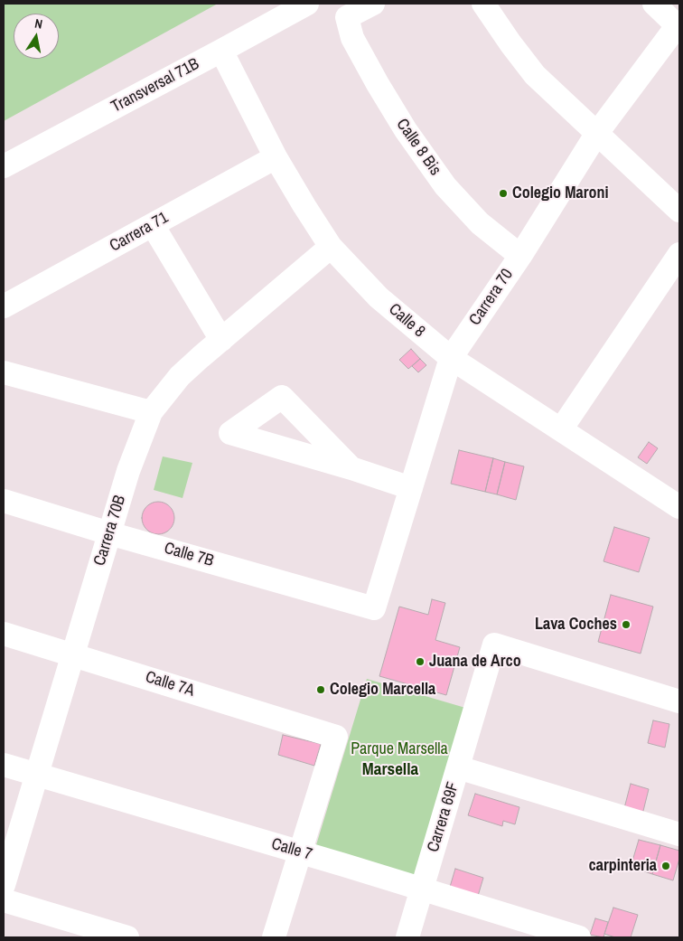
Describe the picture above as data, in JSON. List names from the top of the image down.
{
  "streets": {
    "street": [
      "Transversal 71B",
      "Calle 8 Bis",
      "Carrera 71",
      "Carrera 70",
      "Calle 8",
      "Carrera 70B",
      "Calle 7B",
      "Calle 7A",
      "Carrera 69F",
      "Calle 7"
    ]
  },
  "crossings": [
    ["Transversal 71B", "Calle 8"],
    ["Calle 8 Bis", "Carrera 70"],
    ["Carrera 71", "Calle 8"],
    ["Carrera 70", "Calle 8"],
    ["Carrera 70", "Calle 7B"],
    ["Calle 8", "Carrera 70B"],
    ["Carrera 70B", "Calle 7B"],
    ["Carrera 70B", "Calle 7A"],
    ["Carrera 70B", "Calle 7"],
    ["Calle 7A", "Calle 7"],
    ["Carrera 69F", "Calle 7"]
  ],
  "districts": ["Marsella"],
  "parks": ["Parque Marsella"],
  "places": [
    "Colegio Maroni",
    "Lava Coches",
    "Juana de Arco",
    "Colegio Marcella",
    "carpinteria"
  ],
  "north": "top"
}
